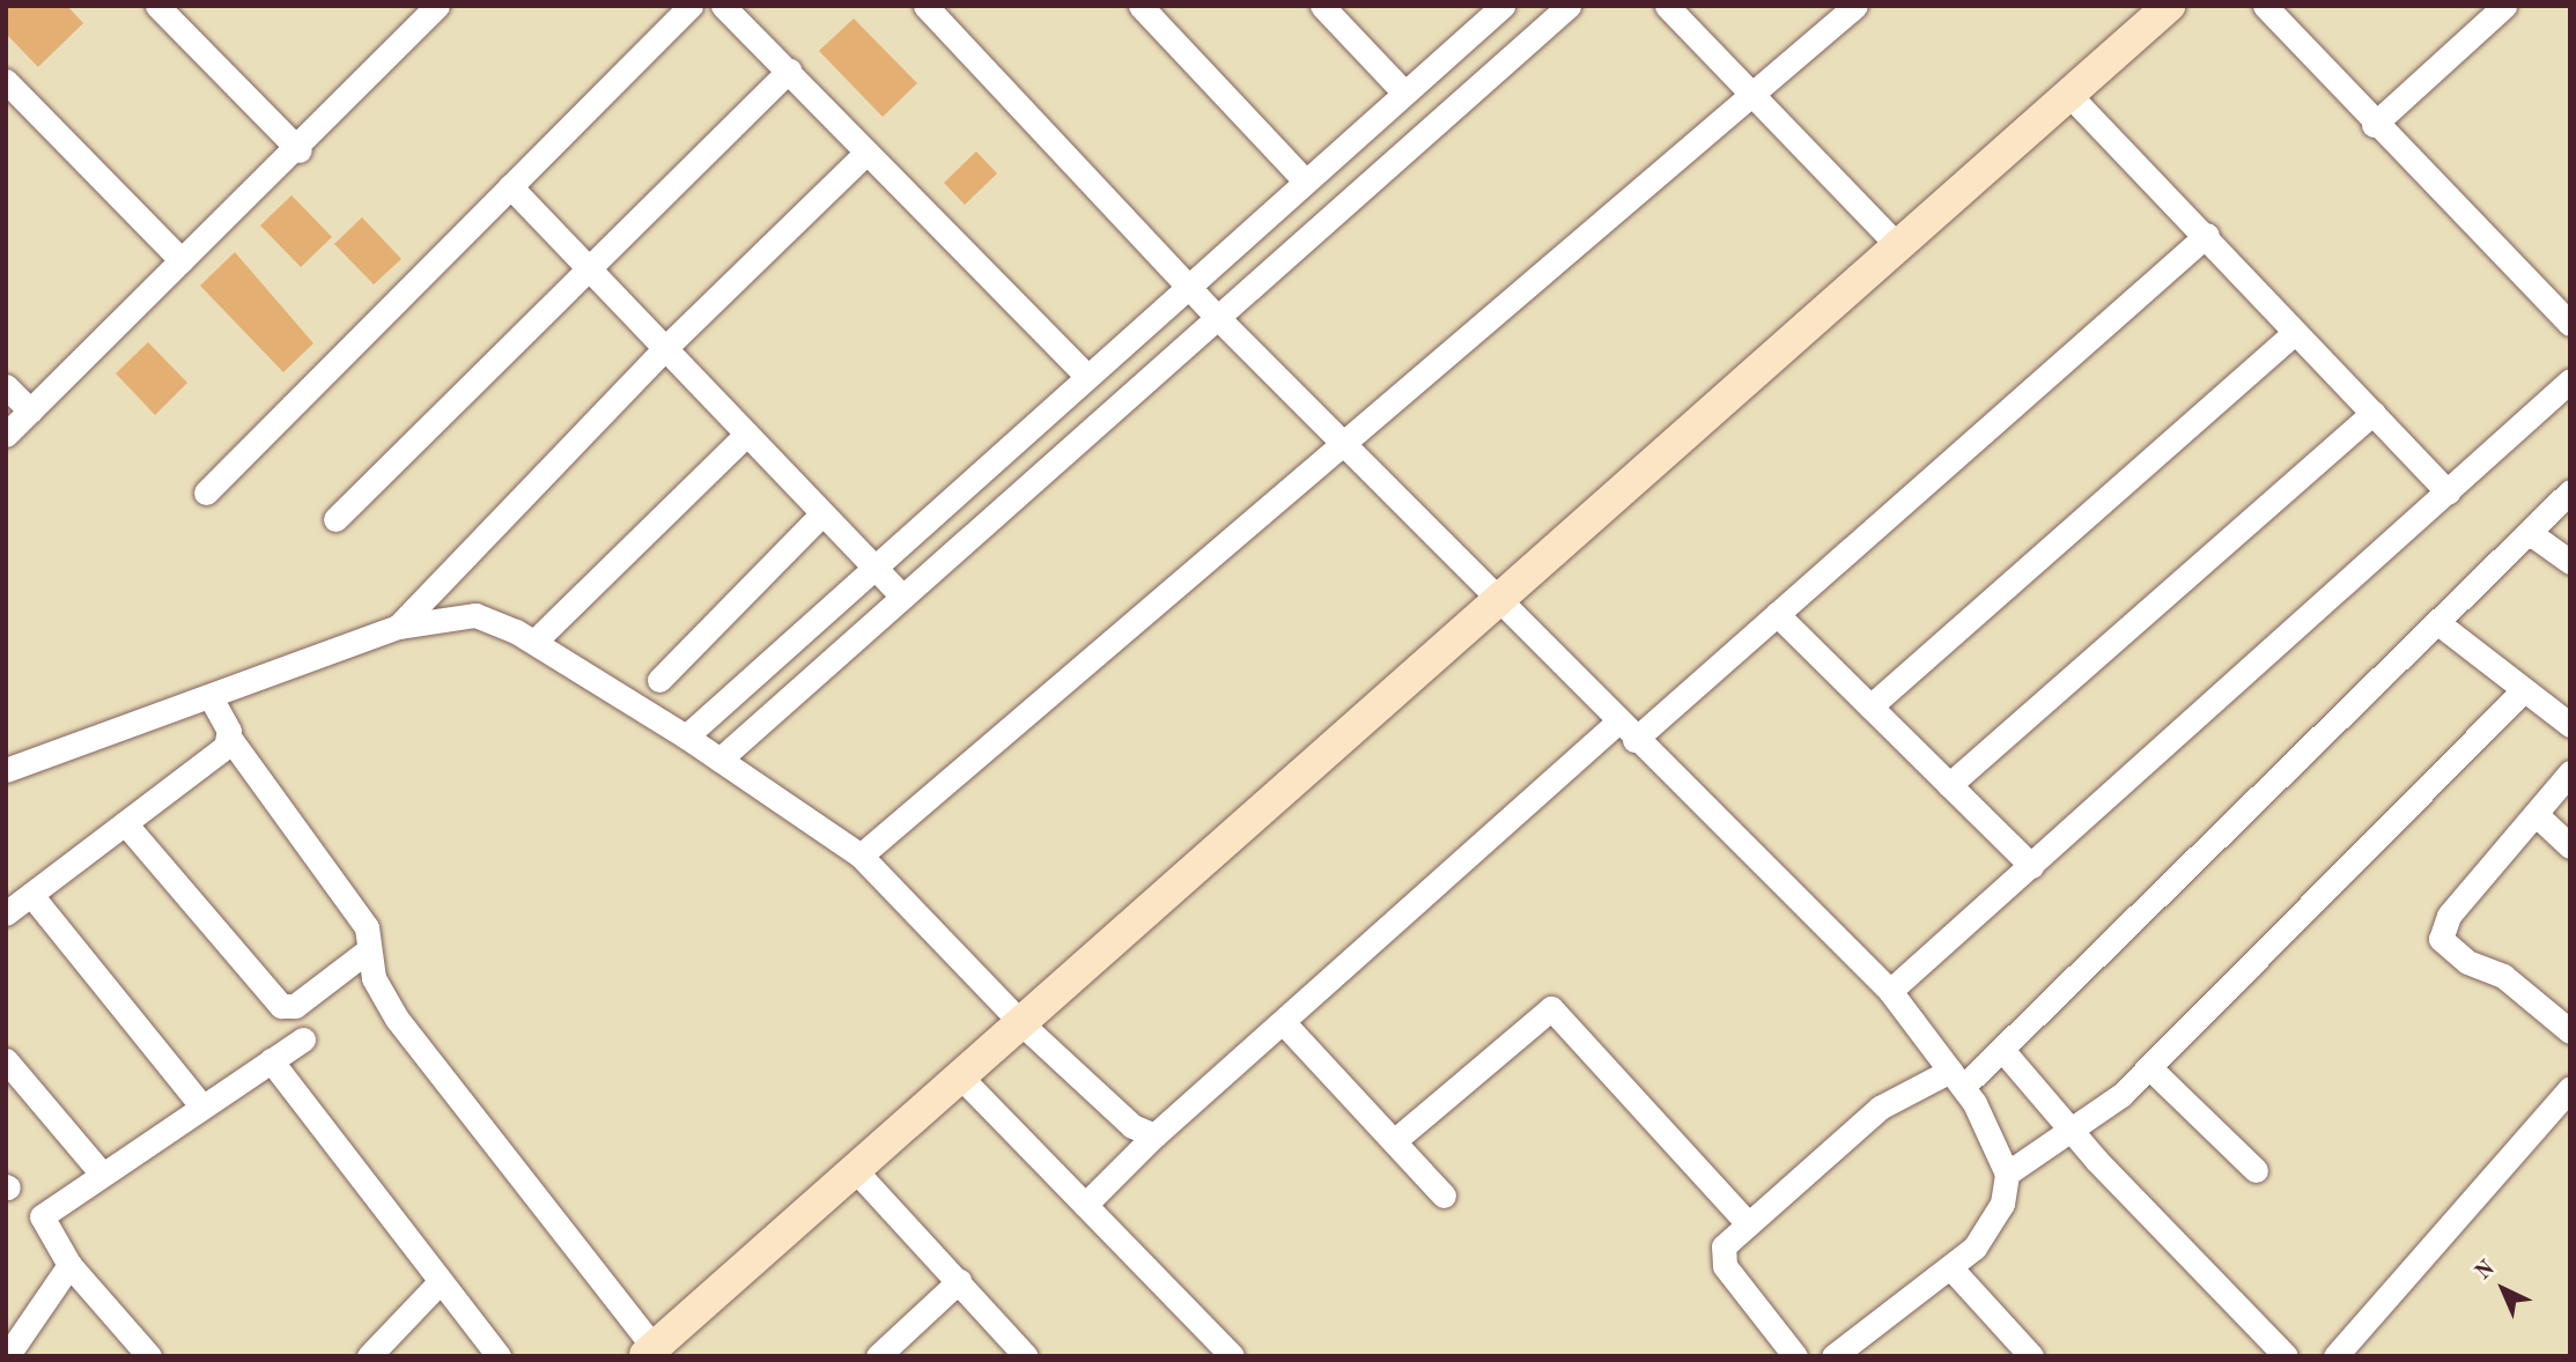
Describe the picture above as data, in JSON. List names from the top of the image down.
{
  "north": "top left"
}
